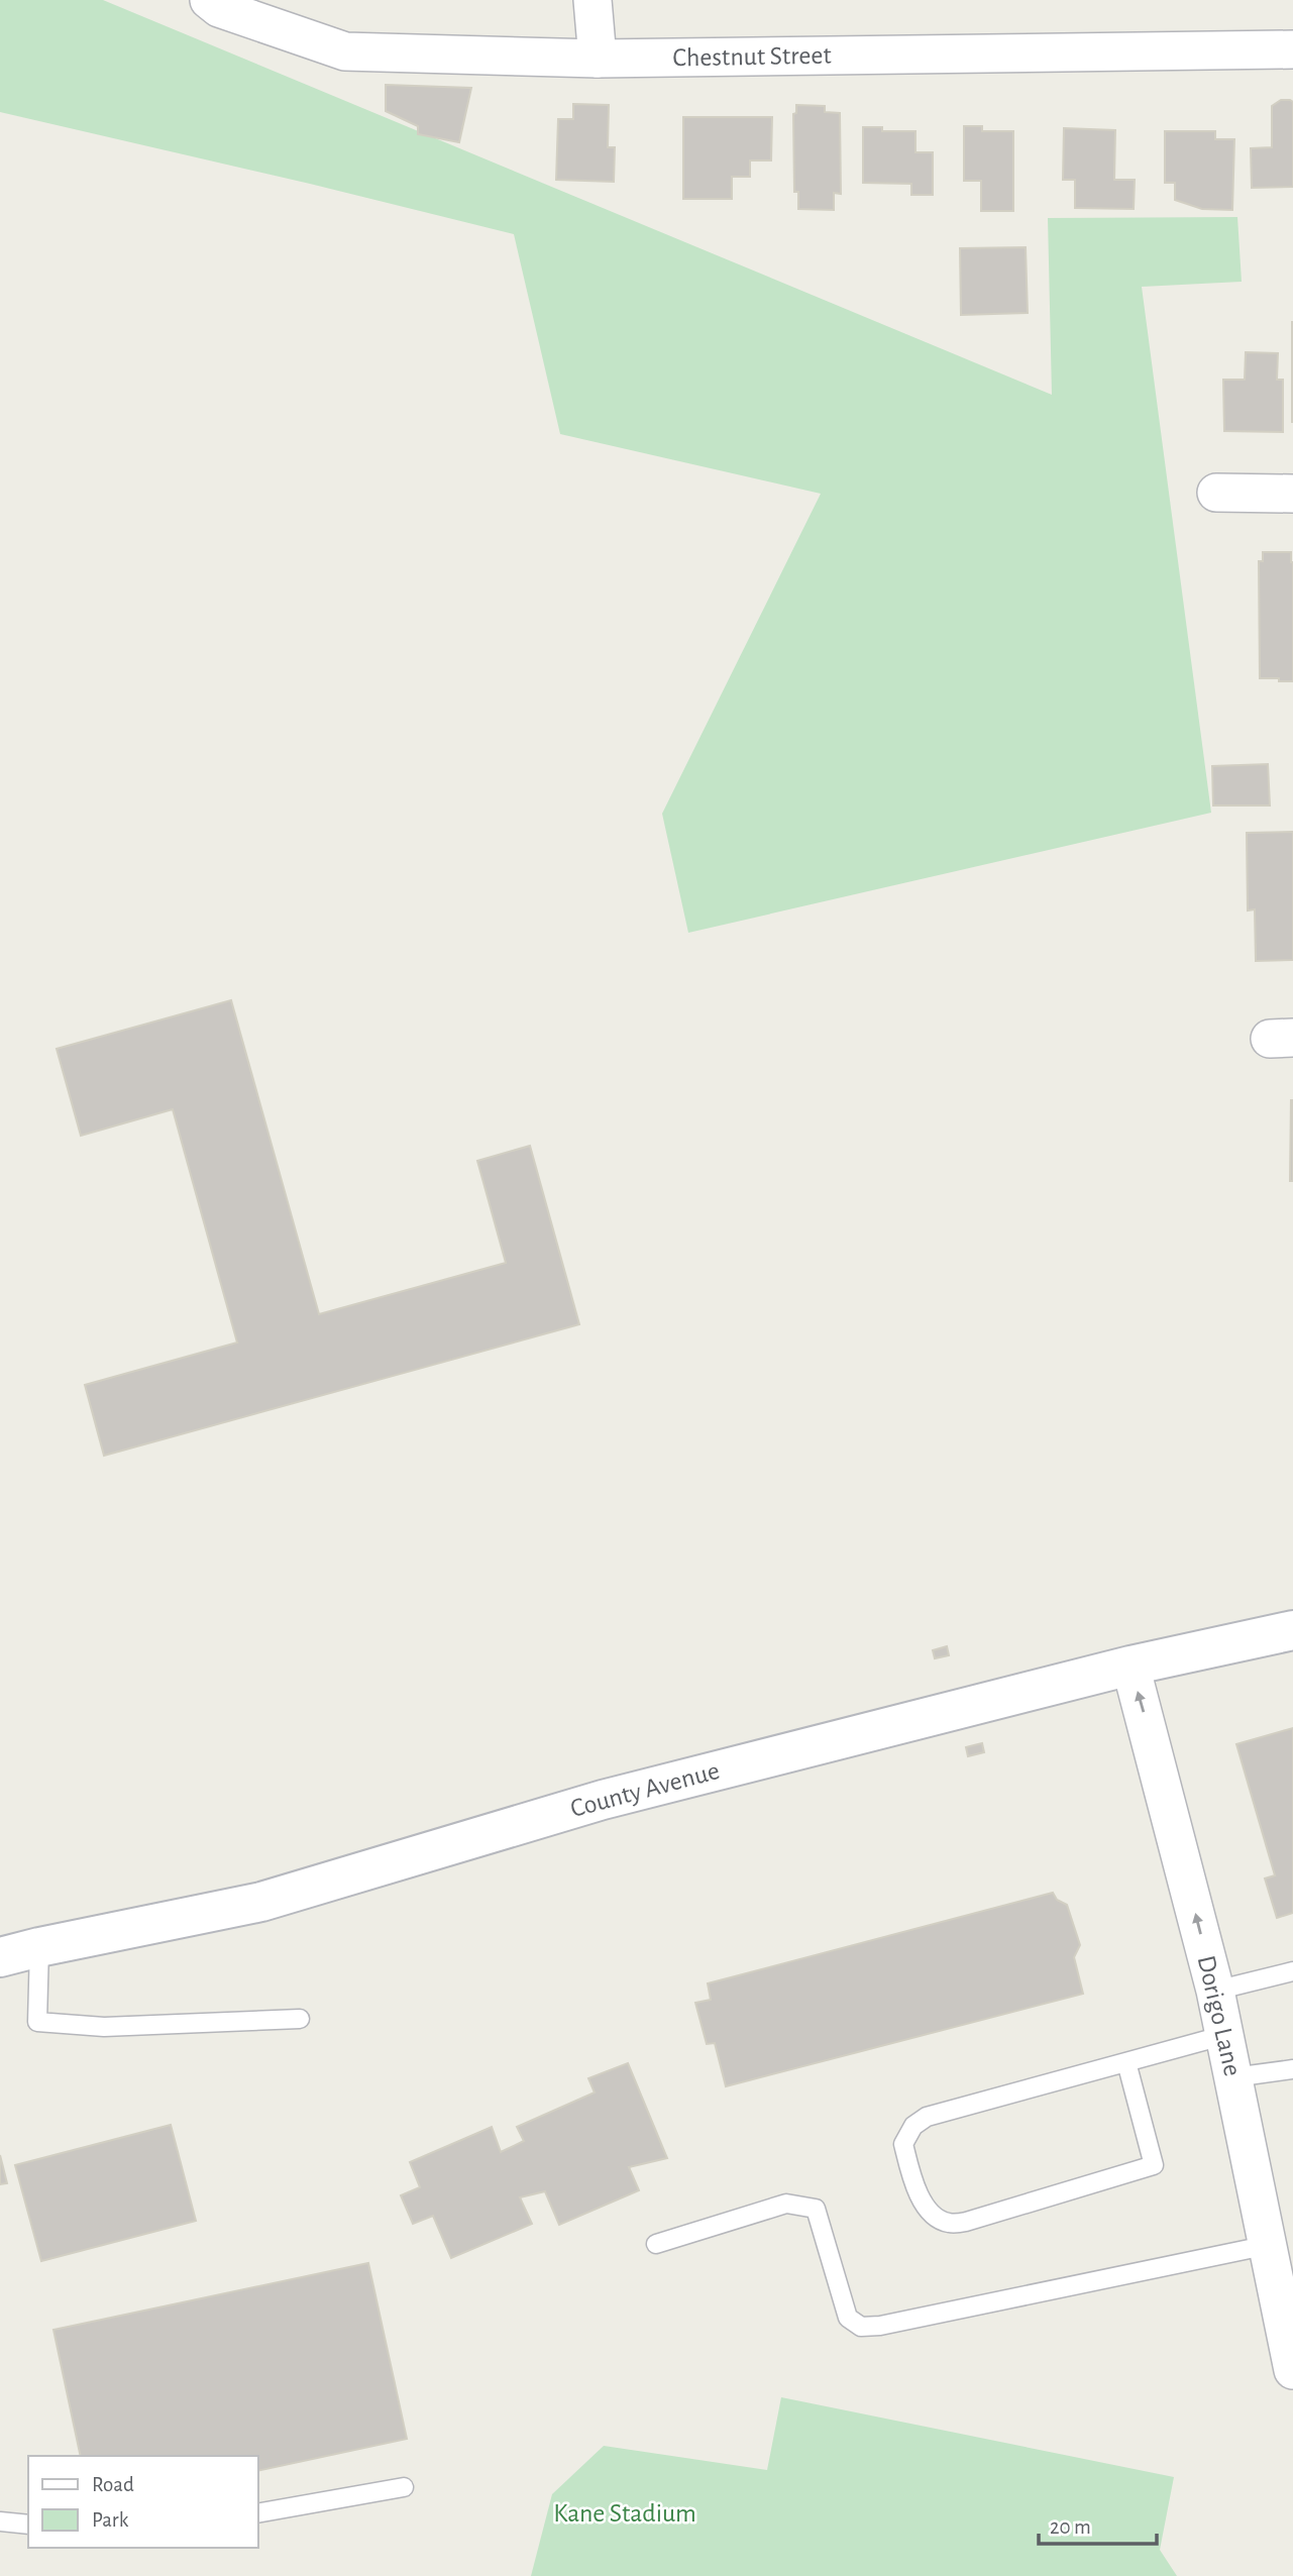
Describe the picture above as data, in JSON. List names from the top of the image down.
{
  "streets": {
    "main road": ["County Avenue"],
    "street": ["Chestnut Street", "Dorigo Lane"]
  },
  "crossings": [
    ["County Avenue", "Dorigo Lane"]
  ],
  "one_way": ["Dorigo Lane"],
  "parks": ["Kane Stadium"],
  "legend": ["Road", "Park"],
  "scale_bar": "20 m"
}
